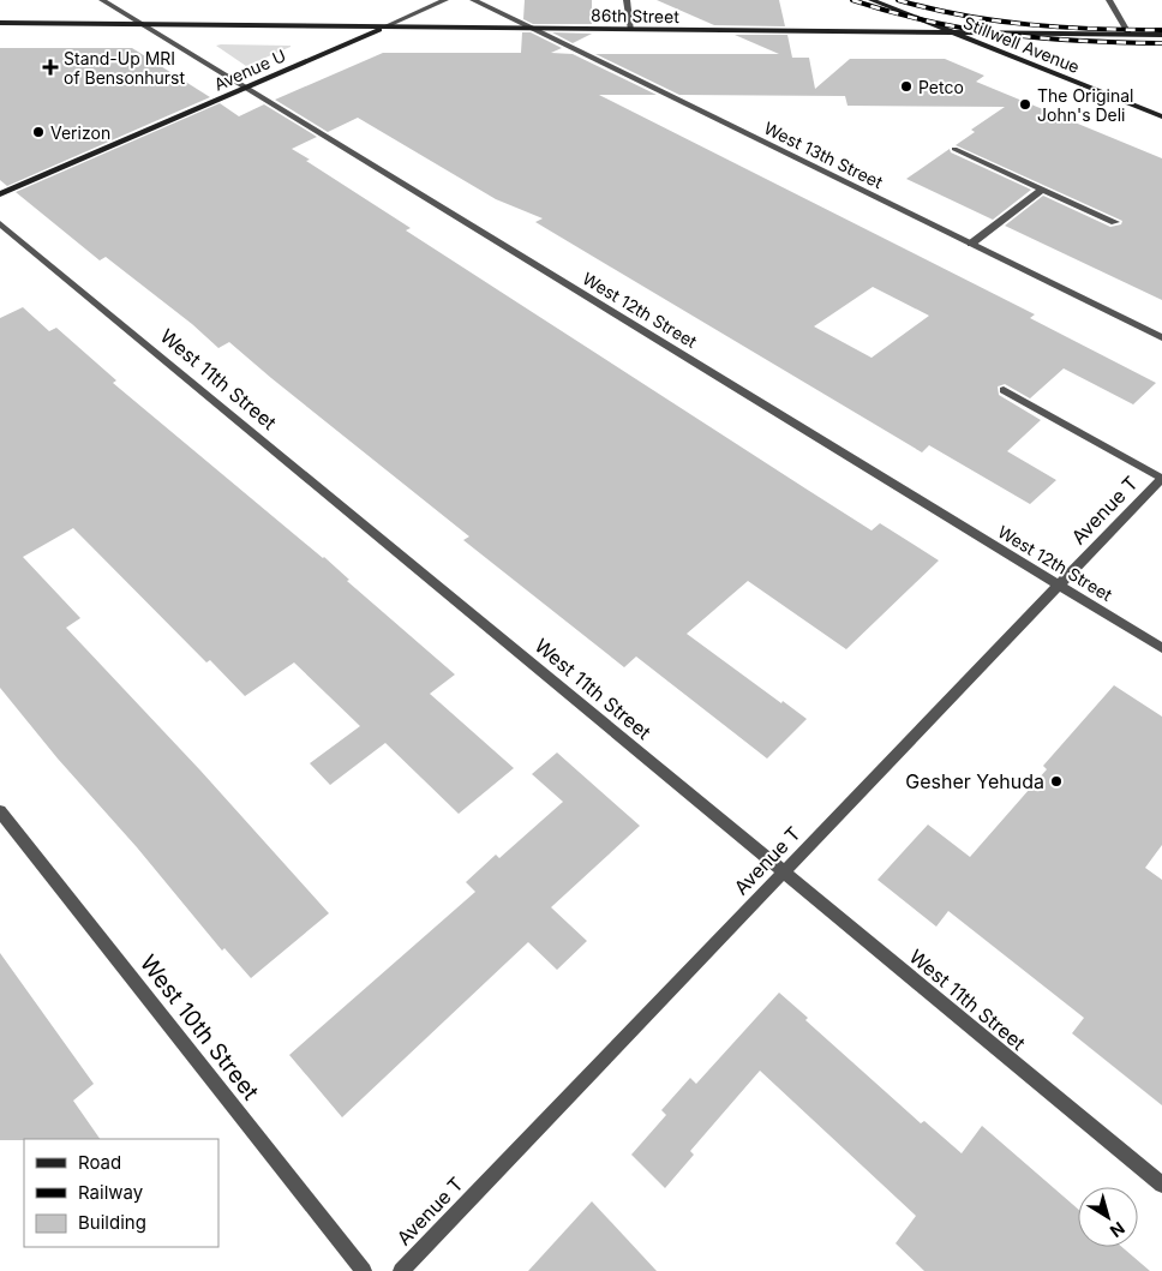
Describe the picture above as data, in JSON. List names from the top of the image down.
{
  "streets": {
    "main road": ["86th Street", "Stillwell Avenue", "Avenue U"],
    "street": [
      "West 13th Street",
      "West 12th Street",
      "West 11th Street",
      "Avenue T",
      "West 10th Street"
    ]
  },
  "crossings": [
    ["86th Street", "Stillwell Avenue"],
    ["86th Street", "Avenue U"],
    ["86th Street", "West 13th Street"],
    ["86th Street", "West 12th Street"],
    ["Avenue U", "West 12th Street"],
    ["West 12th Street", "Avenue T"],
    ["West 11th Street", "Avenue T"]
  ],
  "places": {
    "health": ["Stand-Up MRI of Bensonhurst"],
    "other": [
      "Petco",
      "The Original John's Deli",
      "Verizon",
      "Gesher Yehuda"
    ]
  },
  "legend": ["Road", "Railway", "Building"],
  "north": "bottom right"
}
